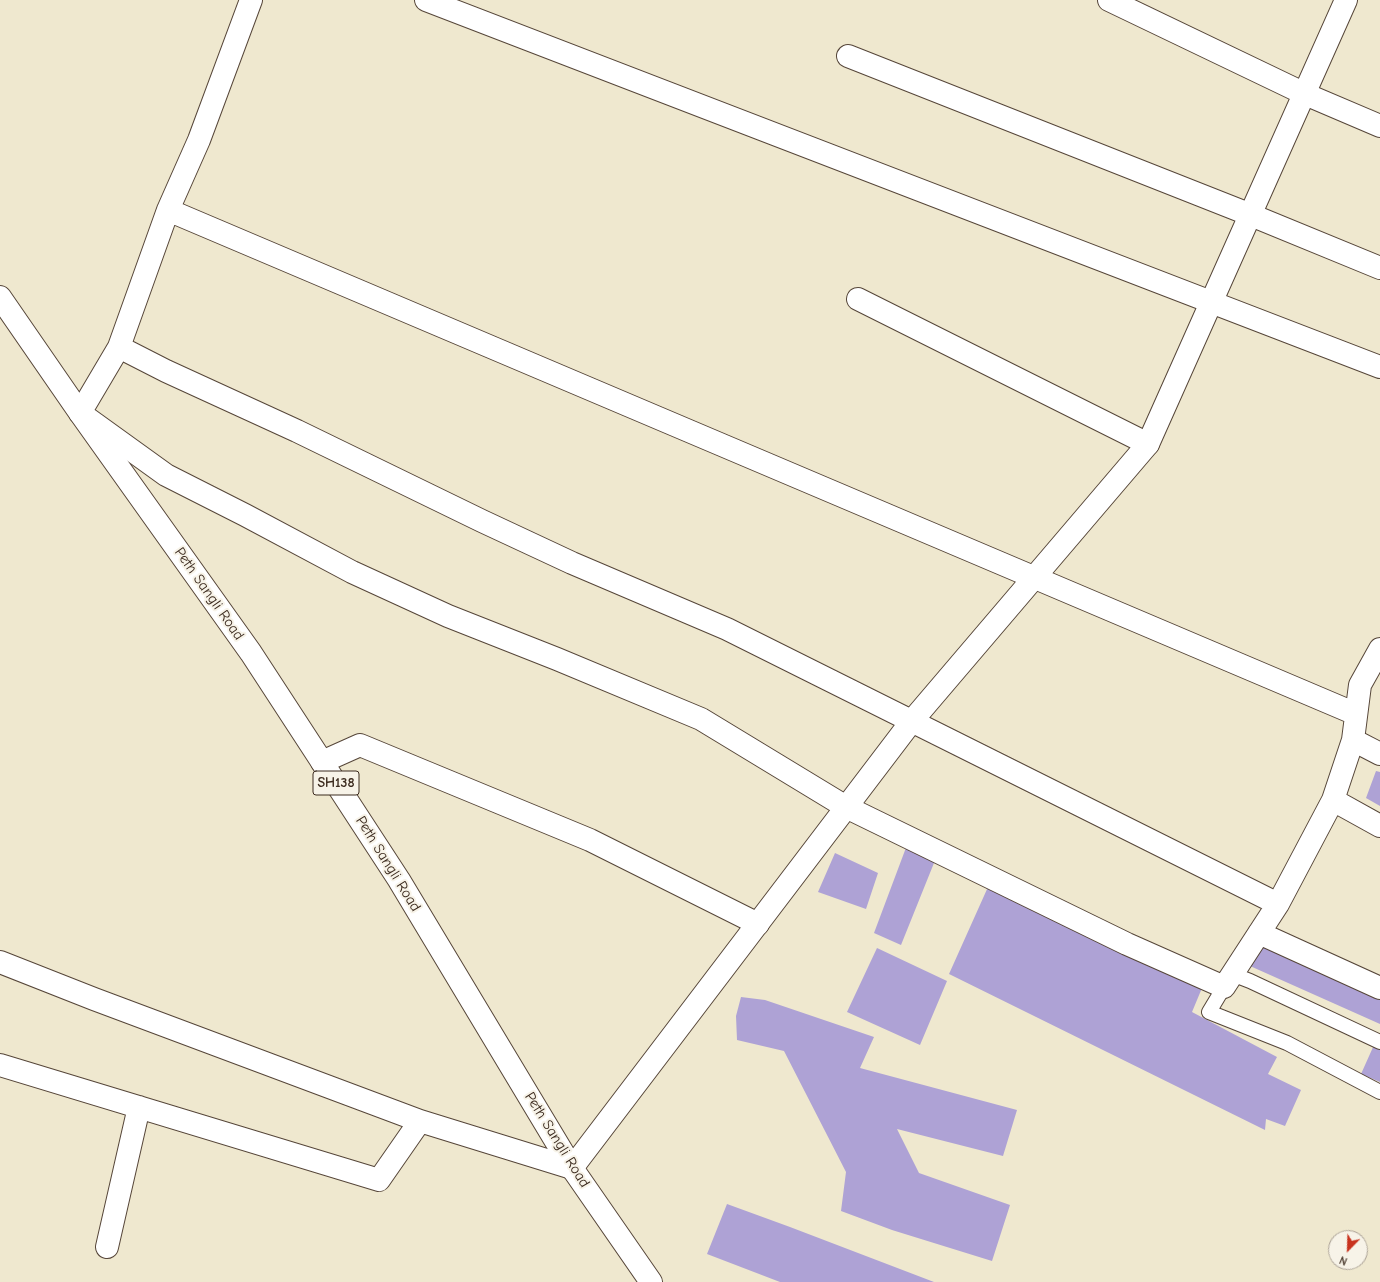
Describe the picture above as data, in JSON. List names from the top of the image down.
{
  "streets": {
    "main road": ["Peth Sangli Road", "SH138"]
  },
  "north": "bottom left"
}
